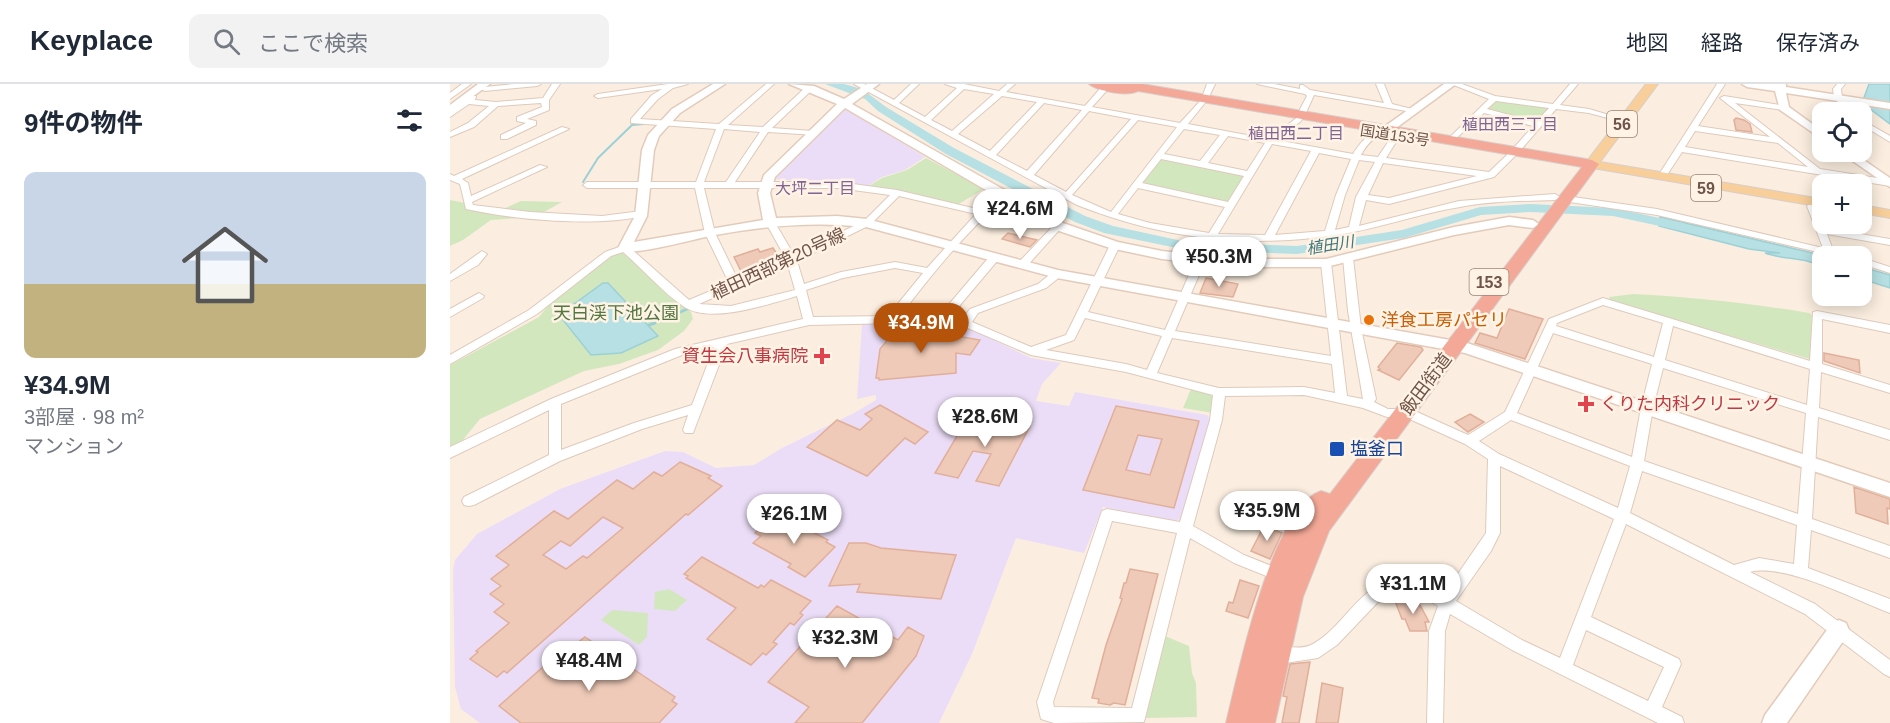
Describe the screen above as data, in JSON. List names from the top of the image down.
{
  "streets": {
    "highway": ["国道153号", "153", "飯田街道"],
    "main road": ["56", "59"],
    "street": ["植田西部第20号線"]
  },
  "crossings": [
    ["56", "国道153号"],
    ["56", "59"],
    ["56", "153"],
    ["国道153号", "59"],
    ["国道153号", "153"],
    ["59", "153"],
    ["153", "飯田街道"]
  ],
  "districts": ["植田西三丁目", "植田西二丁目", "大坪二丁目"],
  "water": ["植田川"],
  "parks": ["天白渓下池公園"],
  "places": {
    "other": ["洋食工房パセリ"],
    "health": ["資生会八事病院", "くりた内科クリニック"],
    "transit": ["塩釜口"]
  },
  "page": {
    "header": "Keyplace",
    "search": "ここで検索",
    "nav": ["地図", "経路", "保存済み"],
    "heading": "9件の物件",
    "map_buttons": ["+", "−"],
    "list": [
      {
        "name": "¥34.9M",
        "note": "3部屋 · 98 m² · マンション"
      }
    ],
    "price": [
      "¥24.6M",
      "¥50.3M",
      "¥34.9M",
      "¥28.6M",
      "¥35.9M",
      "¥26.1M",
      "¥31.1M",
      "¥32.3M",
      "¥48.4M"
    ]
  }
}
